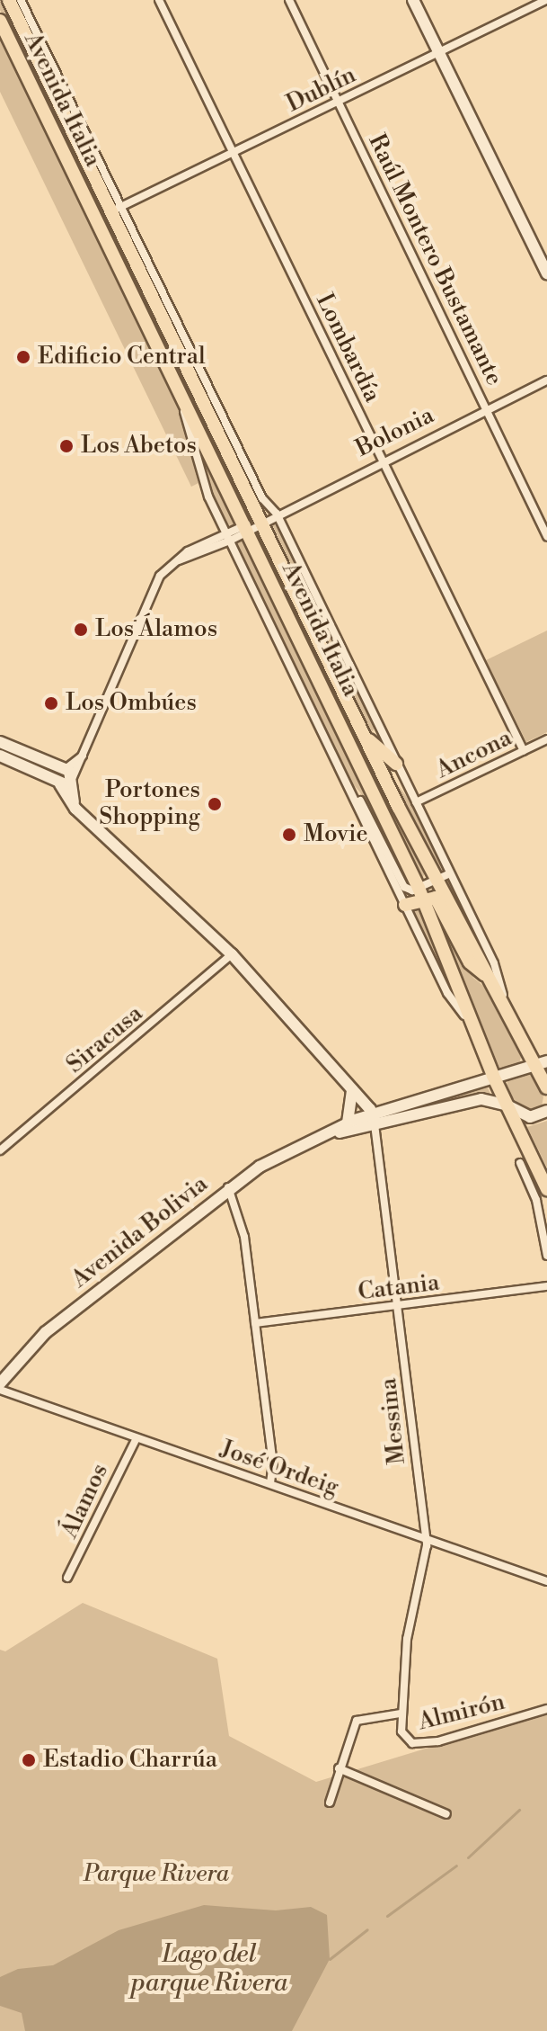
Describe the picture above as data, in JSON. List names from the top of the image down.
{
  "streets": {
    "main road": ["Avenida Italia"],
    "street": [
      "Dublín",
      "Raúl Montero Bustamante",
      "Lombardía",
      "Bolonia",
      "Ancona",
      "Siracusa",
      "Avenida Bolivia",
      "Catania",
      "Messina",
      "José Ordeig",
      "Álamos",
      "Almirón"
    ]
  },
  "crossings": [
    ["Dublín", "Avenida Italia"],
    ["Dublín", "Raúl Montero Bustamante"],
    ["Dublín", "Lombardía"],
    ["Avenida Italia", "Bolonia"],
    ["Avenida Italia", "Ancona"],
    ["Avenida Italia", "Avenida Bolivia"],
    ["Raúl Montero Bustamante", "Bolonia"],
    ["Lombardía", "Bolonia"],
    ["Lombardía", "Ancona"],
    ["Avenida Bolivia", "Messina"],
    ["Catania", "Messina"],
    ["Messina", "José Ordeig"],
    ["Messina", "Almirón"],
    ["José Ordeig", "Álamos"]
  ],
  "water": ["Lago del parque Rivera"],
  "parks": ["Parque Rivera"],
  "places": [
    "Edificio Central",
    "Los Abetos",
    "Los Álamos",
    "Los Ombúes",
    "Portones Shopping",
    "Movie",
    "Estadio Charrúa"
  ]
}
